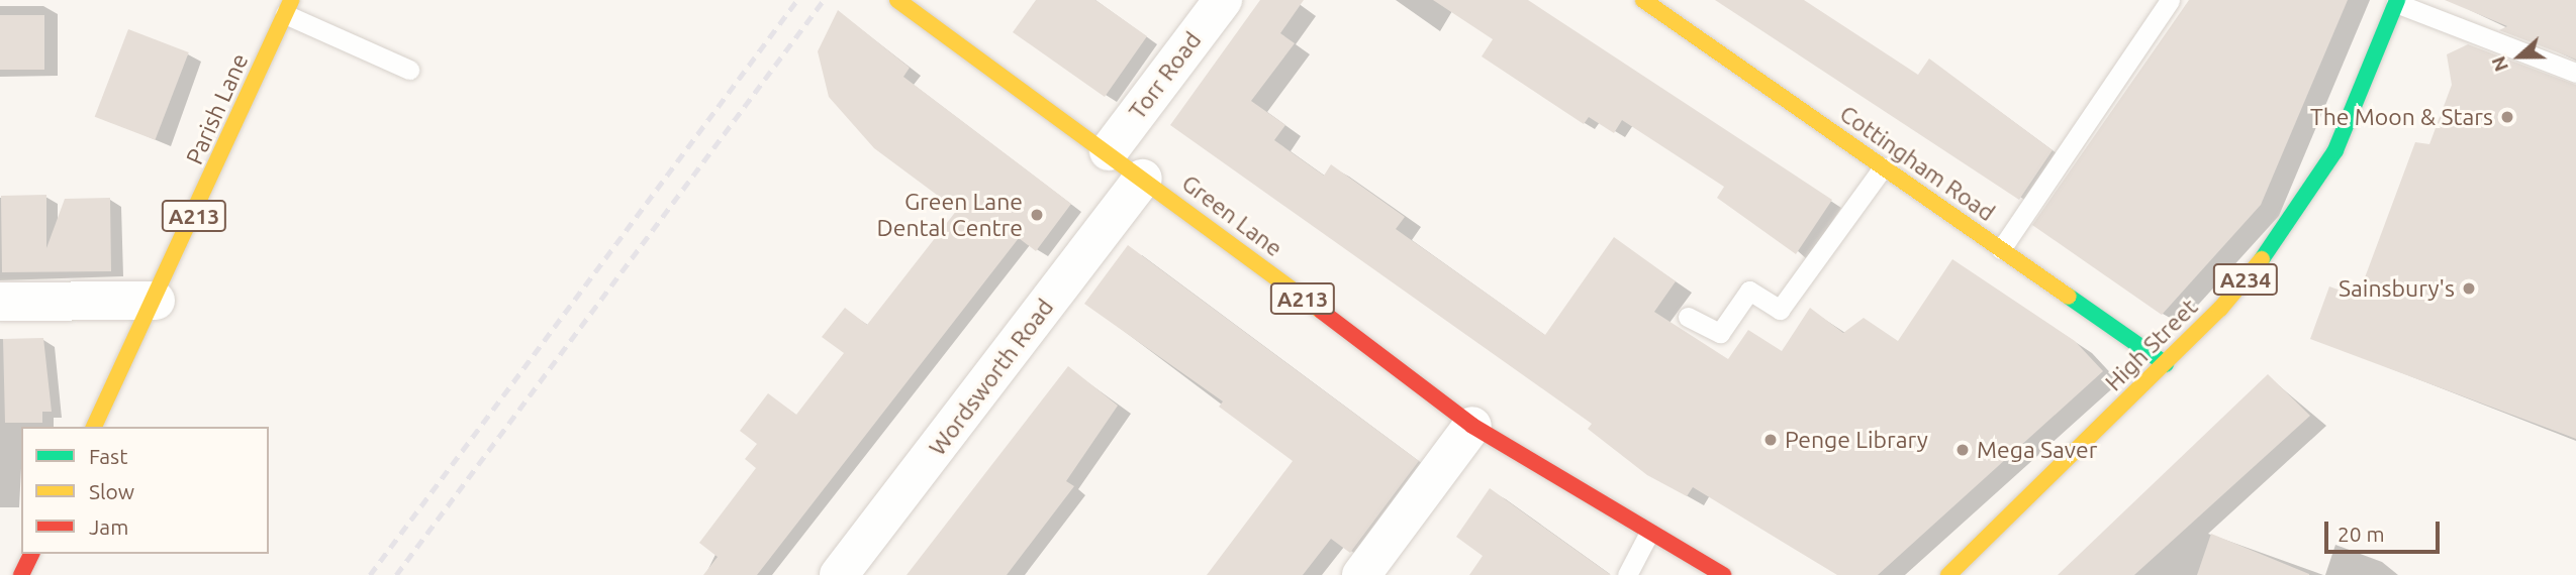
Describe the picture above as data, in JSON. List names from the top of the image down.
{
  "streets": {
    "main road": [
      "Parish Lane",
      "Cottingham Road",
      "A213",
      "Green Lane",
      "A234",
      "High Street"
    ],
    "street": ["Torr Road", "Wordsworth Road"]
  },
  "crossings": [
    ["Torr Road", "Green Lane"],
    ["Cottingham Road", "High Street"],
    ["Green Lane", "Wordsworth Road"]
  ],
  "places": [
    "The Moon & Stars",
    "Green Lane Dental Centre",
    "Sainsbury's",
    "Penge Library",
    "Mega Saver"
  ],
  "legend": ["Fast", "Slow", "Jam"],
  "scale_bar": "20 m",
  "north": "left"
}
